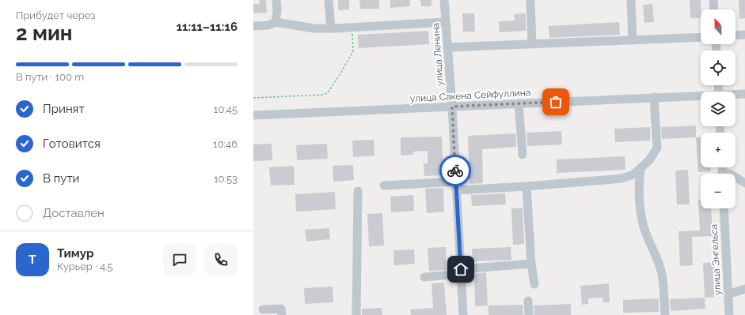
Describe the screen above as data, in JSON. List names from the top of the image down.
{
  "streets": {
    "street": ["улица Ленина", "улица Сакена Сейфуллина", "улица Энгельса"]
  },
  "crossings": [
    ["улица Ленина", "улица Сакена Сейфуллина"]
  ],
  "north": "top",
  "page": {
    "heading": ["2 мин", "Прибудет через", "11:11–11:16"],
    "panel": ["Тимур", "Курьер · 4.5"],
    "map_buttons": ["+", "−"],
    "bar": "В пути · 100 m",
    "list": [
      ["Принят", "10:45"],
      ["Готовится", "10:46"],
      ["В пути", "10:53"],
      "Доставлен"
    ],
    "round": "Т"
  }
}
